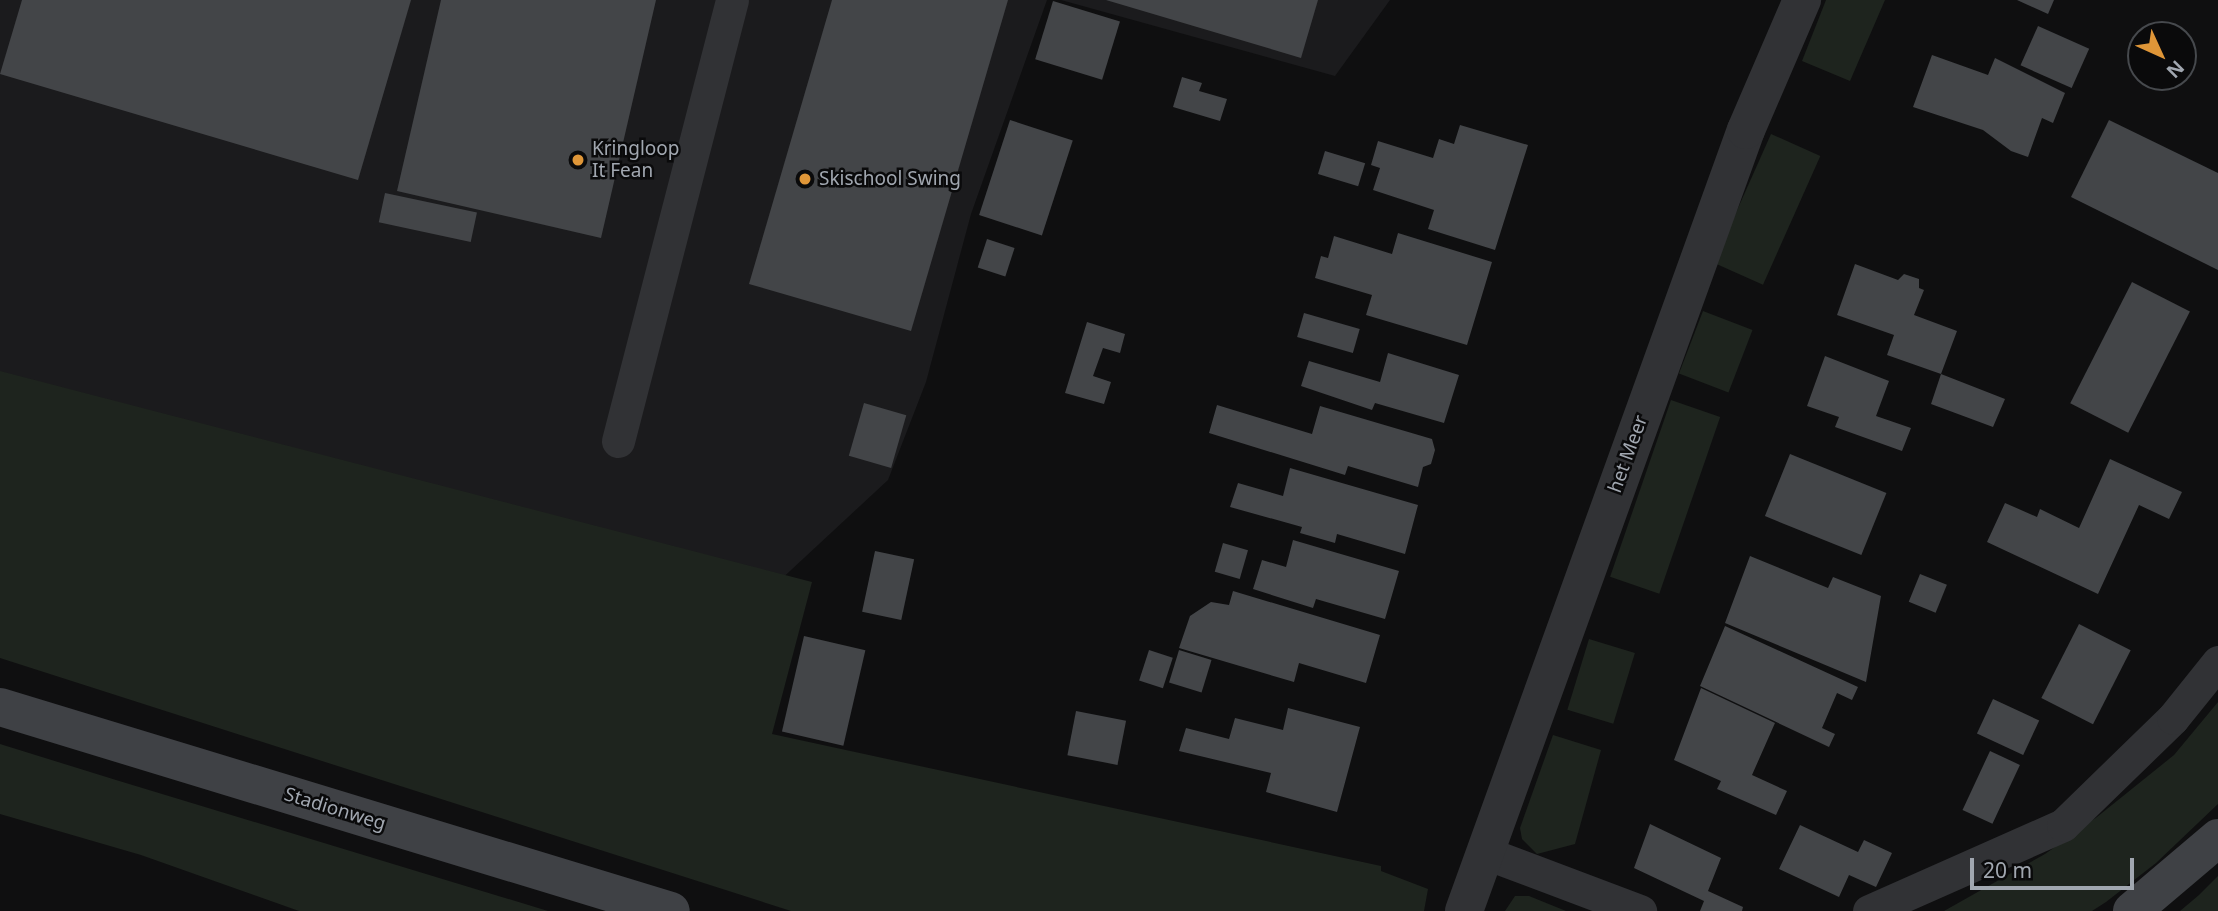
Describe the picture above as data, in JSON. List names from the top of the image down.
{
  "streets": {
    "main road": ["Stadionweg"],
    "street": ["het Meer"]
  },
  "places": ["Kringloop It Fean", "Skischool Swing"],
  "scale_bar": "20 m",
  "north": "bottom right"
}
